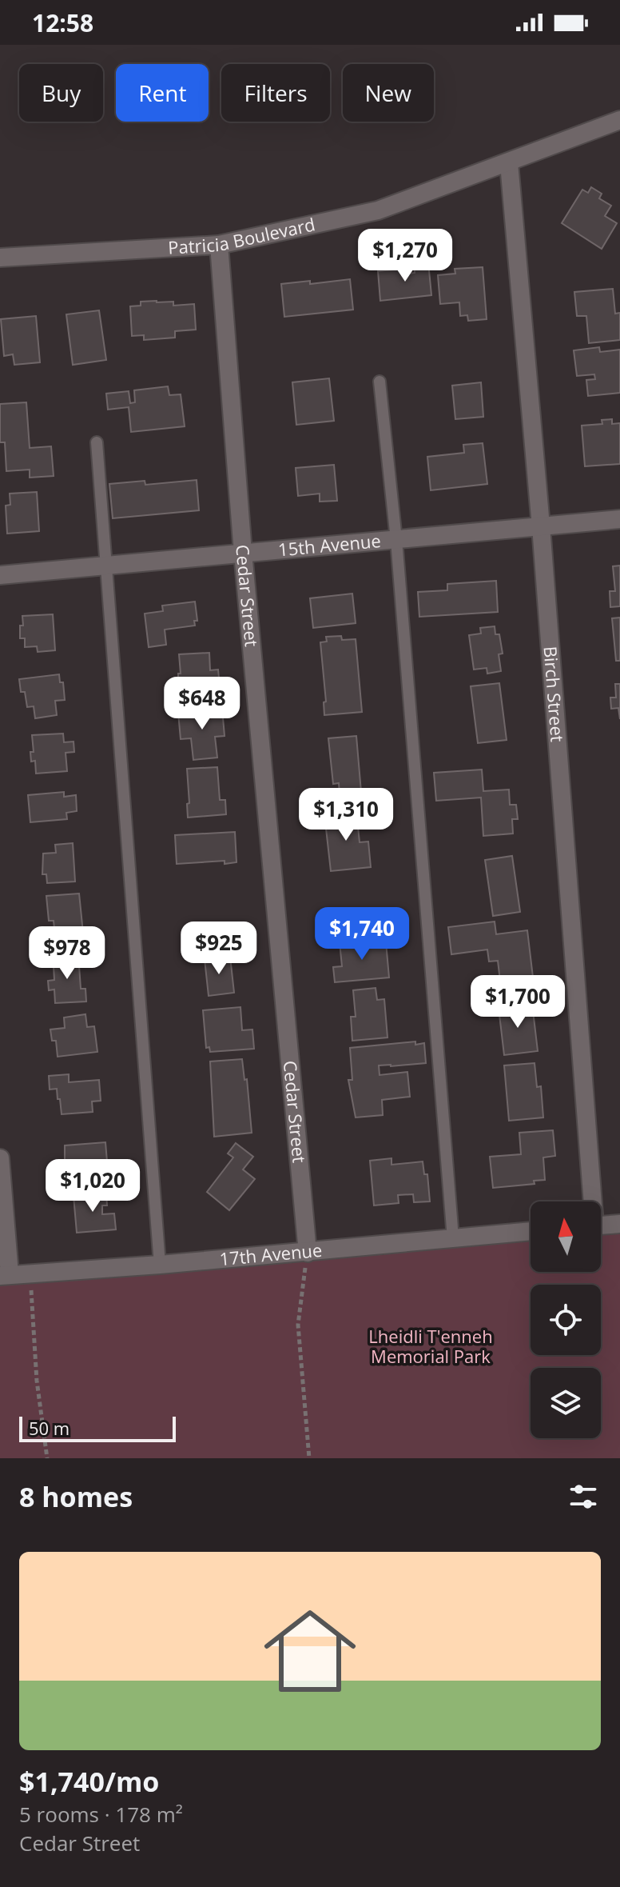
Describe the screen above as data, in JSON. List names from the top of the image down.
{
  "streets": {
    "street": [
      "Patricia Boulevard",
      "15th Avenue",
      "Cedar Street",
      "Birch Street",
      "17th Avenue"
    ]
  },
  "crossings": [
    ["Patricia Boulevard", "Cedar Street"],
    ["Patricia Boulevard", "Birch Street"],
    ["15th Avenue", "Cedar Street"],
    ["15th Avenue", "Birch Street"],
    ["Cedar Street", "17th Avenue"]
  ],
  "parks": ["Lheidli T'enneh Memorial Park"],
  "scale_bar": "50 m",
  "north": "top",
  "page": {
    "status": "12:58",
    "chip": [
      "Buy",
      "Rent",
      "Filters",
      "New"
    ],
    "price": [
      "$1,270",
      "$648",
      "$1,310",
      "$1,740",
      "$925",
      "$978",
      "$1,700",
      "$1,020"
    ],
    "scale": "50 m",
    "heading": "8 homes",
    "list": [
      {
        "name": "$1,740/mo",
        "note": "5 rooms · 178 m² · Cedar Street"
      }
    ]
  }
}
